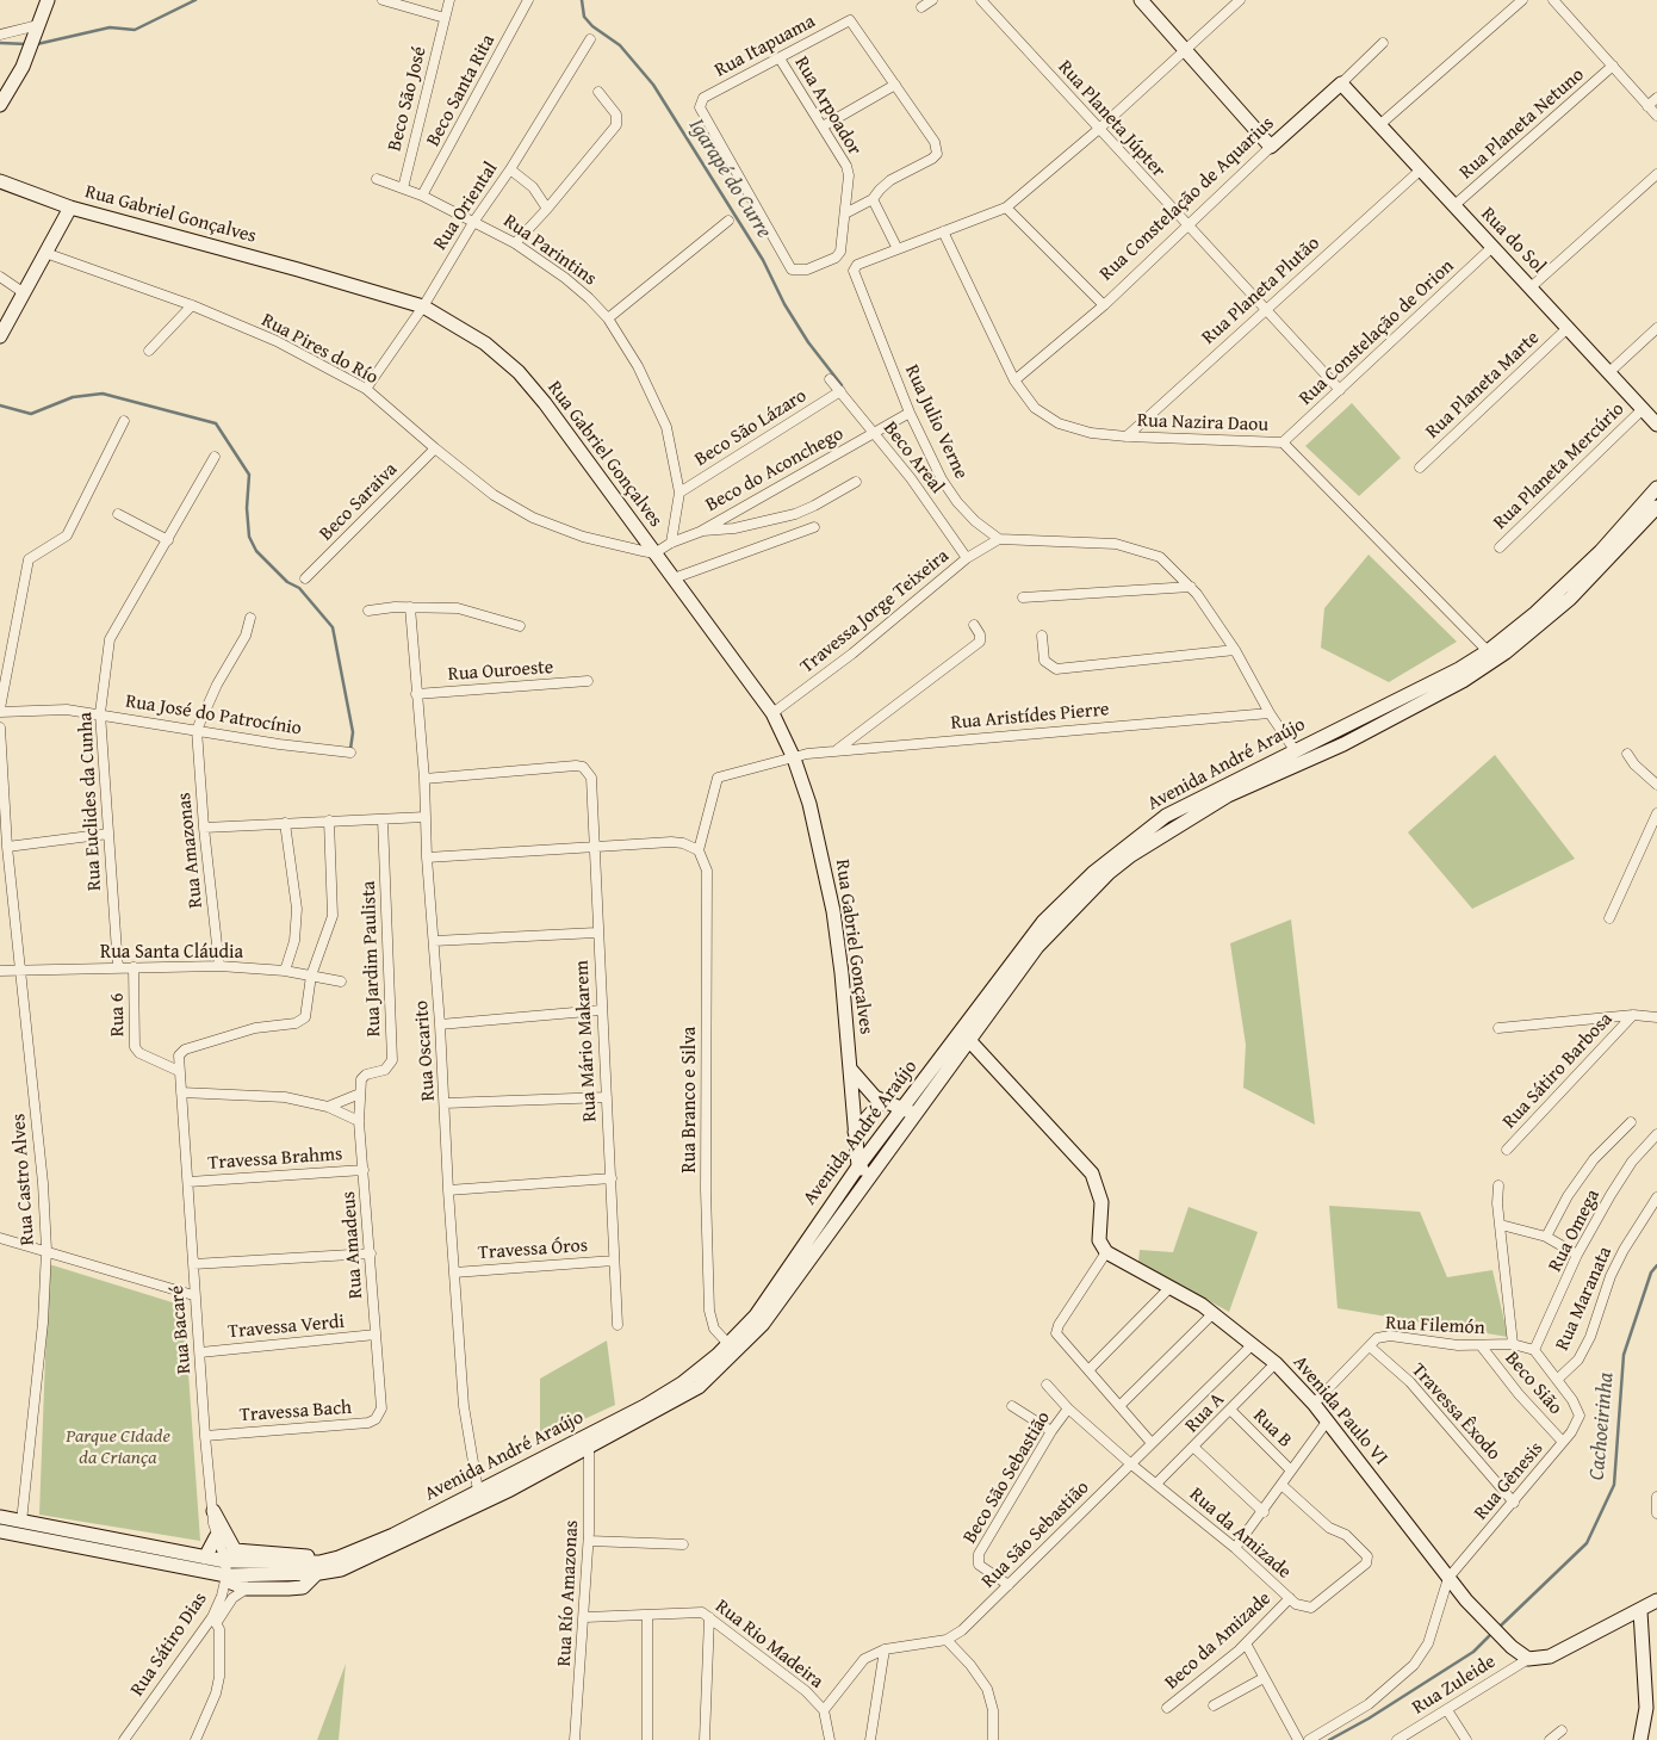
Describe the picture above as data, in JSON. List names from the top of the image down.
{
  "streets": {
    "main road": [
      "Rua Constelação de Aquarius",
      "Rua Gabriel Gonçalves",
      "Rua do Sol",
      "Avenida André Araújo",
      "Avenida Paulo VI"
    ],
    "street": [
      "Rua Itapuama",
      "Beco Santa Rita",
      "Beco São José",
      "Rua Arpoador",
      "Rua Planeta Júpter",
      "Rua Planeta Netuno",
      "Rua Oriental",
      "Rua Parintins",
      "Rua Planeta Plutão",
      "Rua Constelação de Orion",
      "Rua Pires do Río",
      "Rua Planeta Marte",
      "Rua Julio Verne",
      "Rua Nazira Daou",
      "Beco São Lázaro",
      "Beco Areal",
      "Rua Planeta Mercúrio",
      "Beco do Aconchego",
      "Beco Saraiva",
      "Travessa Jorge Teixeira",
      "Rua Ouroeste",
      "Rua José do Patrocínio",
      "Rua Aristídes Pierre",
      "Rua Euclides da Cunha",
      "Rua Amazonas",
      "Rua Santa Cláudia",
      "Rua Jardim Paulista",
      "Rua 6",
      "Rua Mário Makarem",
      "Rua Oscarito",
      "Rua Sátiro Barbosa",
      "Rua Branco e Silva",
      "Travessa Brahms",
      "Rua Castro Alves",
      "Rua Omega",
      "Rua Amadeus",
      "Travessa Óros",
      "Rua Maranata",
      "Rua Filemón",
      "Travessa Verdi",
      "Rua Bacaré",
      "Beco Sião",
      "Travessa Bach",
      "Travessa Êxodo",
      "Rua A",
      "Rua B",
      "Beco São Sebastião",
      "Rua Gênesis",
      "Rua da Amizade",
      "Rua São Sebastião",
      "Rua Río Amazonas",
      "Beco da Amizade",
      "Rua Sátiro Dias",
      "Rua Rio Madeira",
      "Rua Zuleide"
    ]
  },
  "crossings": [
    ["Rua Itapuama", "Rua Arpoador"],
    ["Beco Santa Rita", "Rua Parintins"],
    ["Beco São José", "Rua Parintins"],
    ["Rua Planeta Júpter", "Rua Constelação de Aquarius"],
    ["Rua Planeta Júpter", "Rua Planeta Plutão"],
    ["Rua Planeta Júpter", "Rua Constelação de Orion"],
    ["Rua Planeta Netuno", "Rua do Sol"],
    ["Rua Constelação de Aquarius", "Rua do Sol"],
    ["Rua Constelação de Aquarius", "Rua Nazira Daou"],
    ["Rua Oriental", "Rua Gabriel Gonçalves"],
    ["Rua Oriental", "Rua Parintins"],
    ["Rua Oriental", "Rua Pires do Río"],
    ["Rua Gabriel Gonçalves", "Rua Pires do Río"],
    ["Rua Gabriel Gonçalves", "Beco do Aconchego"],
    ["Rua Gabriel Gonçalves", "Travessa Jorge Teixeira"],
    ["Rua Gabriel Gonçalves", "Rua Aristídes Pierre"],
    ["Rua Gabriel Gonçalves", "Avenida André Araújo"],
    ["Rua do Sol", "Rua Planeta Plutão"],
    ["Rua do Sol", "Rua Constelação de Orion"],
    ["Rua do Sol", "Rua Planeta Marte"],
    ["Rua do Sol", "Rua Planeta Mercúrio"],
    ["Rua Parintins", "Beco São Lázaro"],
    ["Rua Parintins", "Beco do Aconchego"],
    ["Rua Planeta Plutão", "Rua Nazira Daou"],
    ["Rua Constelação de Orion", "Rua Nazira Daou"],
    ["Rua Pires do Río", "Beco Saraiva"],
    ["Rua Julio Verne", "Beco do Aconchego"],
    ["Rua Julio Verne", "Travessa Jorge Teixeira"],
    ["Rua Nazira Daou", "Avenida André Araújo"],
    ["Beco São Lázaro", "Beco Areal"],
    ["Beco Areal", "Beco do Aconchego"],
    ["Beco Areal", "Travessa Jorge Teixeira"],
    ["Rua Ouroeste", "Rua Oscarito"],
    ["Rua José do Patrocínio", "Rua Euclides da Cunha"],
    ["Rua José do Patrocínio", "Rua Amazonas"],
    ["Rua Aristídes Pierre", "Rua Branco e Silva"],
    ["Avenida André Araújo", "Rua Oscarito"],
    ["Avenida André Araújo", "Rua Branco e Silva"],
    ["Avenida André Araújo", "Rua Castro Alves"],
    ["Avenida André Araújo", "Rua Bacaré"],
    ["Avenida André Araújo", "Rua Río Amazonas"],
    ["Avenida André Araújo", "Rua Sátiro Dias"],
    ["Rua Euclides da Cunha", "Rua Santa Cláudia"],
    ["Rua Amazonas", "Rua Santa Cláudia"],
    ["Rua Santa Cláudia", "Rua 6"],
    ["Rua Santa Cláudia", "Rua Castro Alves"],
    ["Rua Jardim Paulista", "Rua Amadeus"],
    ["Rua 6", "Rua Bacaré"],
    ["Rua Mário Makarem", "Rua Oscarito"],
    ["Rua Mário Makarem", "Travessa Óros"],
    ["Rua Oscarito", "Travessa Óros"],
    ["Travessa Brahms", "Rua Amadeus"],
    ["Travessa Brahms", "Rua Bacaré"],
    ["Rua Omega", "Rua Filemón"],
    ["Rua Amadeus", "Travessa Verdi"],
    ["Rua Amadeus", "Travessa Bach"],
    ["Rua Maranata", "Rua Gênesis"],
    ["Rua Filemón", "Beco Sião"],
    ["Rua Filemón", "Avenida Paulo VI"],
    ["Rua Filemón", "Travessa Êxodo"],
    ["Travessa Verdi", "Rua Bacaré"],
    ["Rua Bacaré", "Travessa Bach"],
    ["Rua Bacaré", "Rua Sátiro Dias"],
    ["Beco Sião", "Rua Gênesis"],
    ["Avenida Paulo VI", "Rua A"],
    ["Avenida Paulo VI", "Rua Gênesis"],
    ["Avenida Paulo VI", "Rua São Sebastião"],
    ["Avenida Paulo VI", "Rua Zuleide"],
    ["Travessa Êxodo", "Rua Gênesis"],
    ["Rua A", "Rua B"],
    ["Rua A", "Rua da Amizade"],
    ["Beco São Sebastião", "Rua da Amizade"],
    ["Beco São Sebastião", "Rua São Sebastião"],
    ["Rua da Amizade", "Rua São Sebastião"],
    ["Rua da Amizade", "Beco da Amizade"],
    ["Rua São Sebastião", "Rua Rio Madeira"],
    ["Rua Río Amazonas", "Rua Rio Madeira"]
  ],
  "water": ["Igarapé do Curre", "Cachoeirinha"],
  "parks": ["Parque CIdade da Criança"]
}
